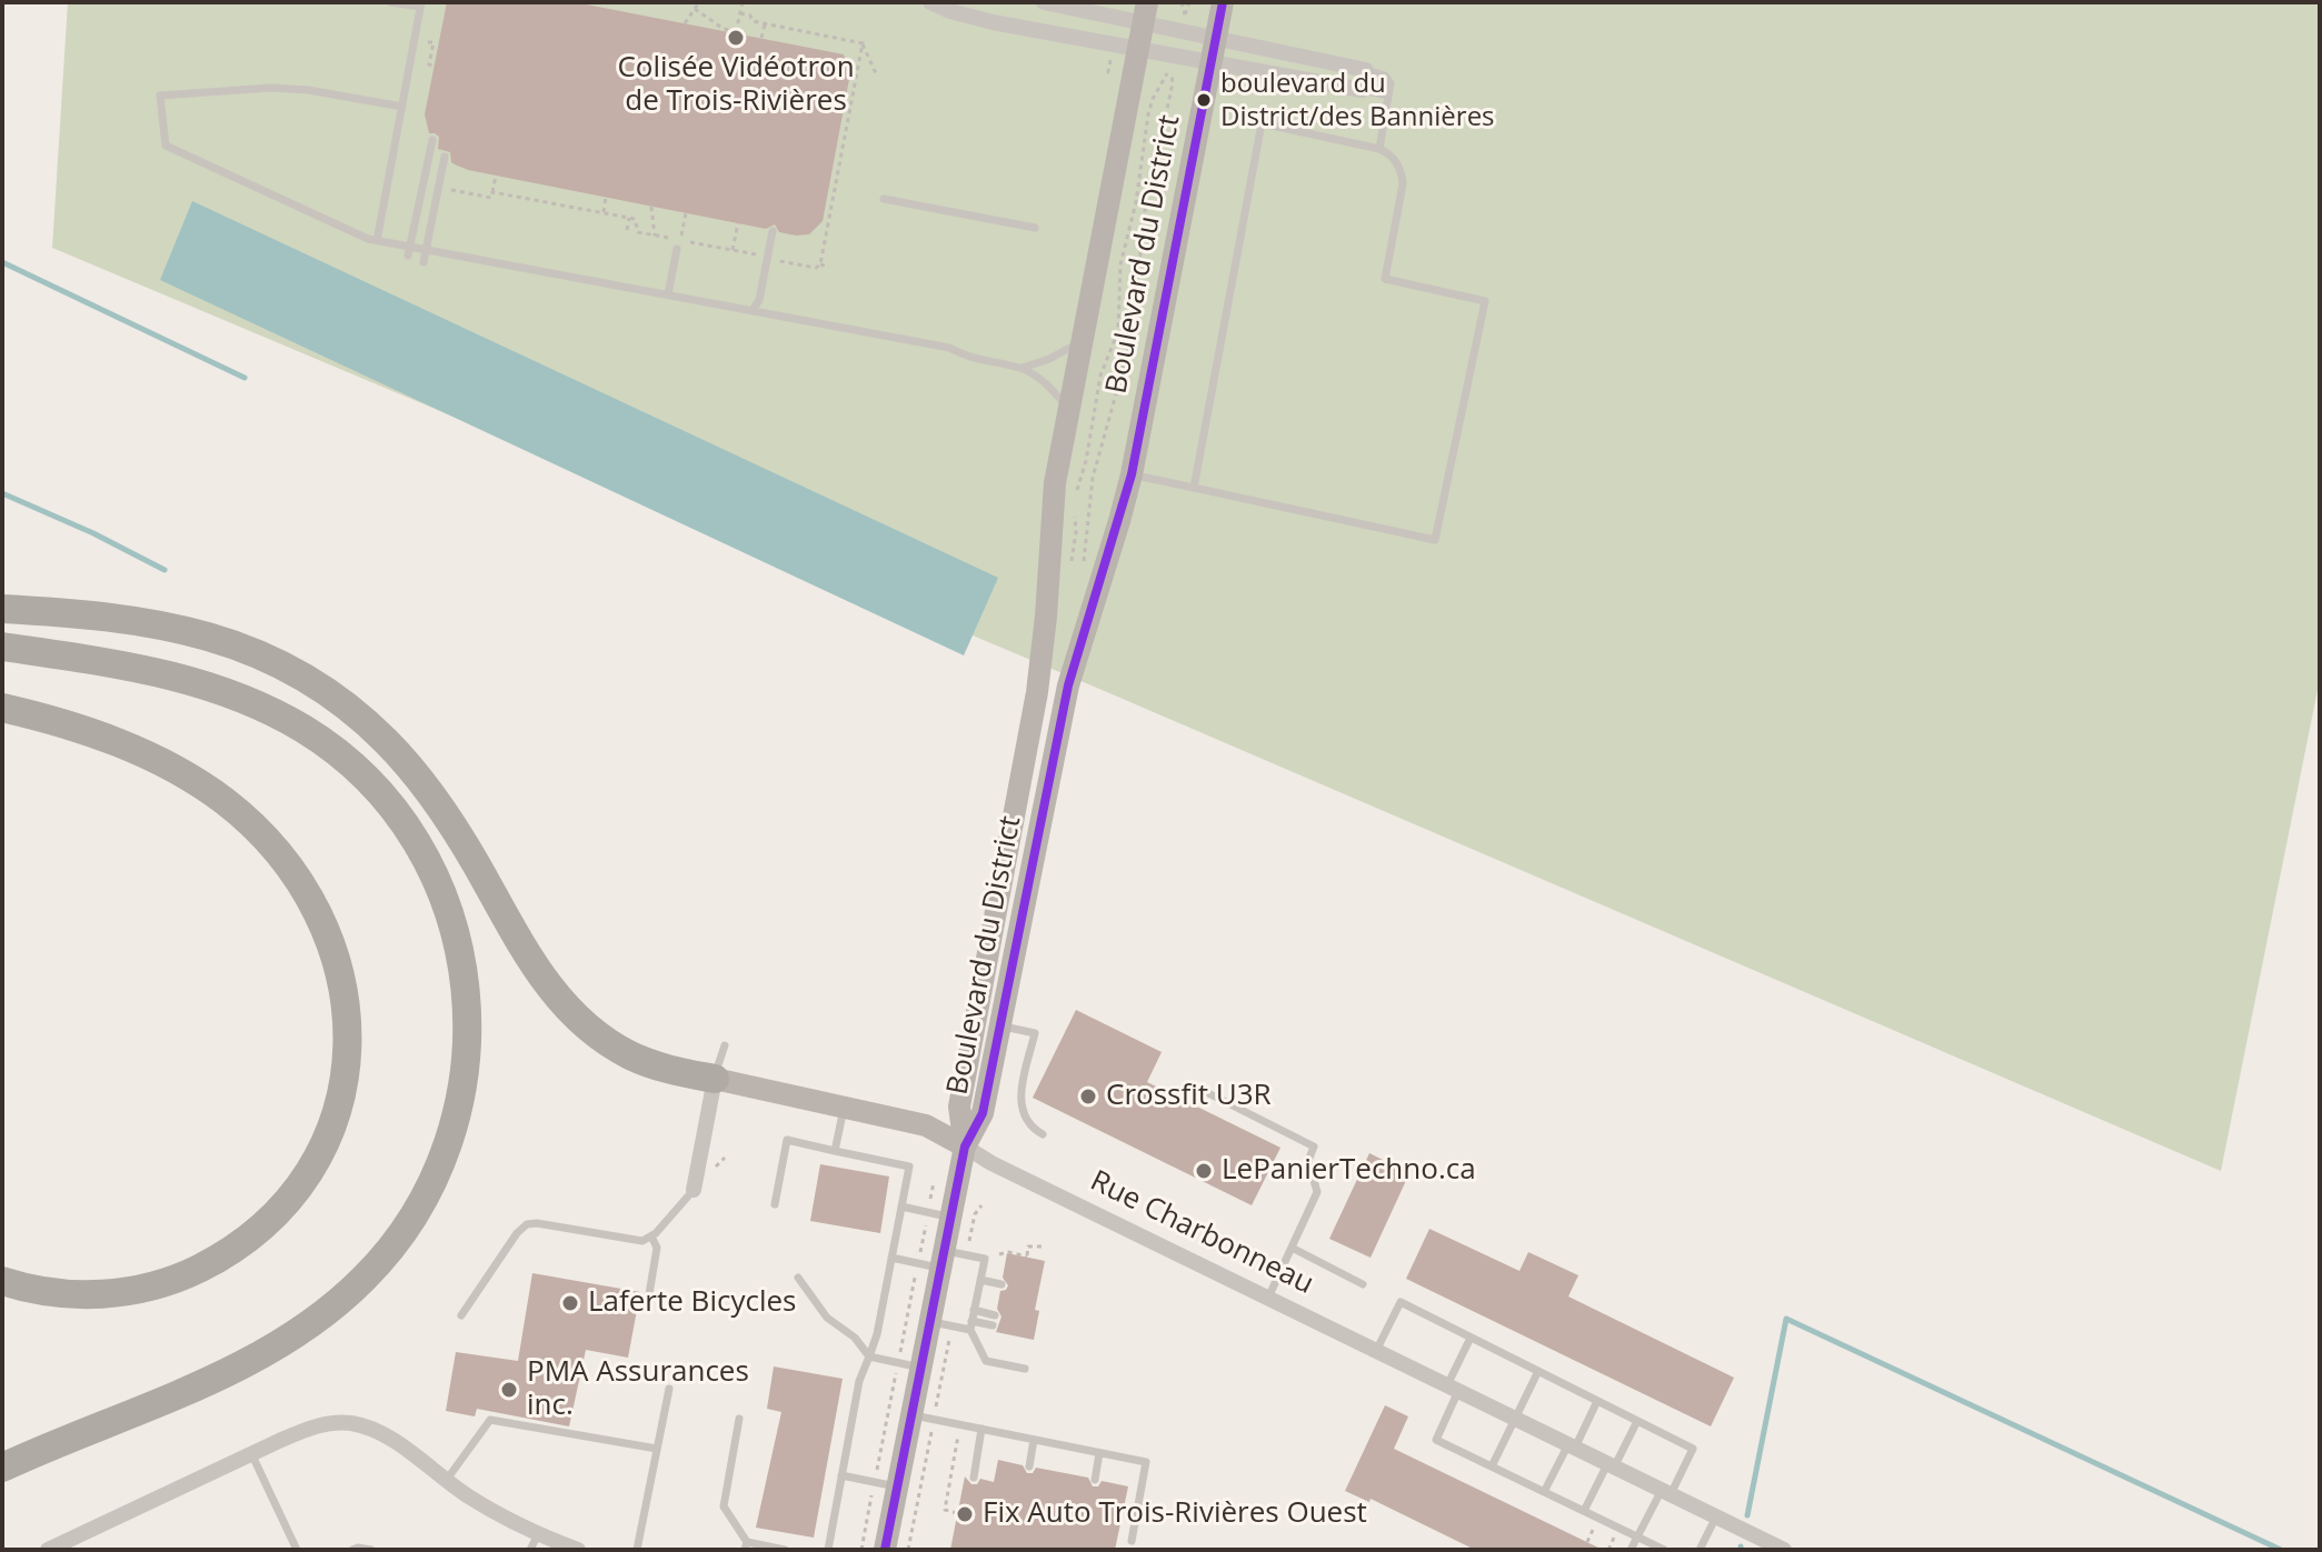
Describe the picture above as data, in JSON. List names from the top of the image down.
{
  "streets": {
    "street": ["Boulevard du District", "Rue Charbonneau"]
  },
  "crossings": [
    ["Boulevard du District", "Rue Charbonneau"]
  ],
  "places": [
    "Colisée Vidéotron de Trois-Rivières",
    "boulevard du District/des Bannières",
    "Crossfit U3R",
    "LePanierTechno.ca",
    "Laferte Bicycles",
    "PMA Assurances inc.",
    "Fix Auto Trois-Rivières Ouest"
  ]
}
